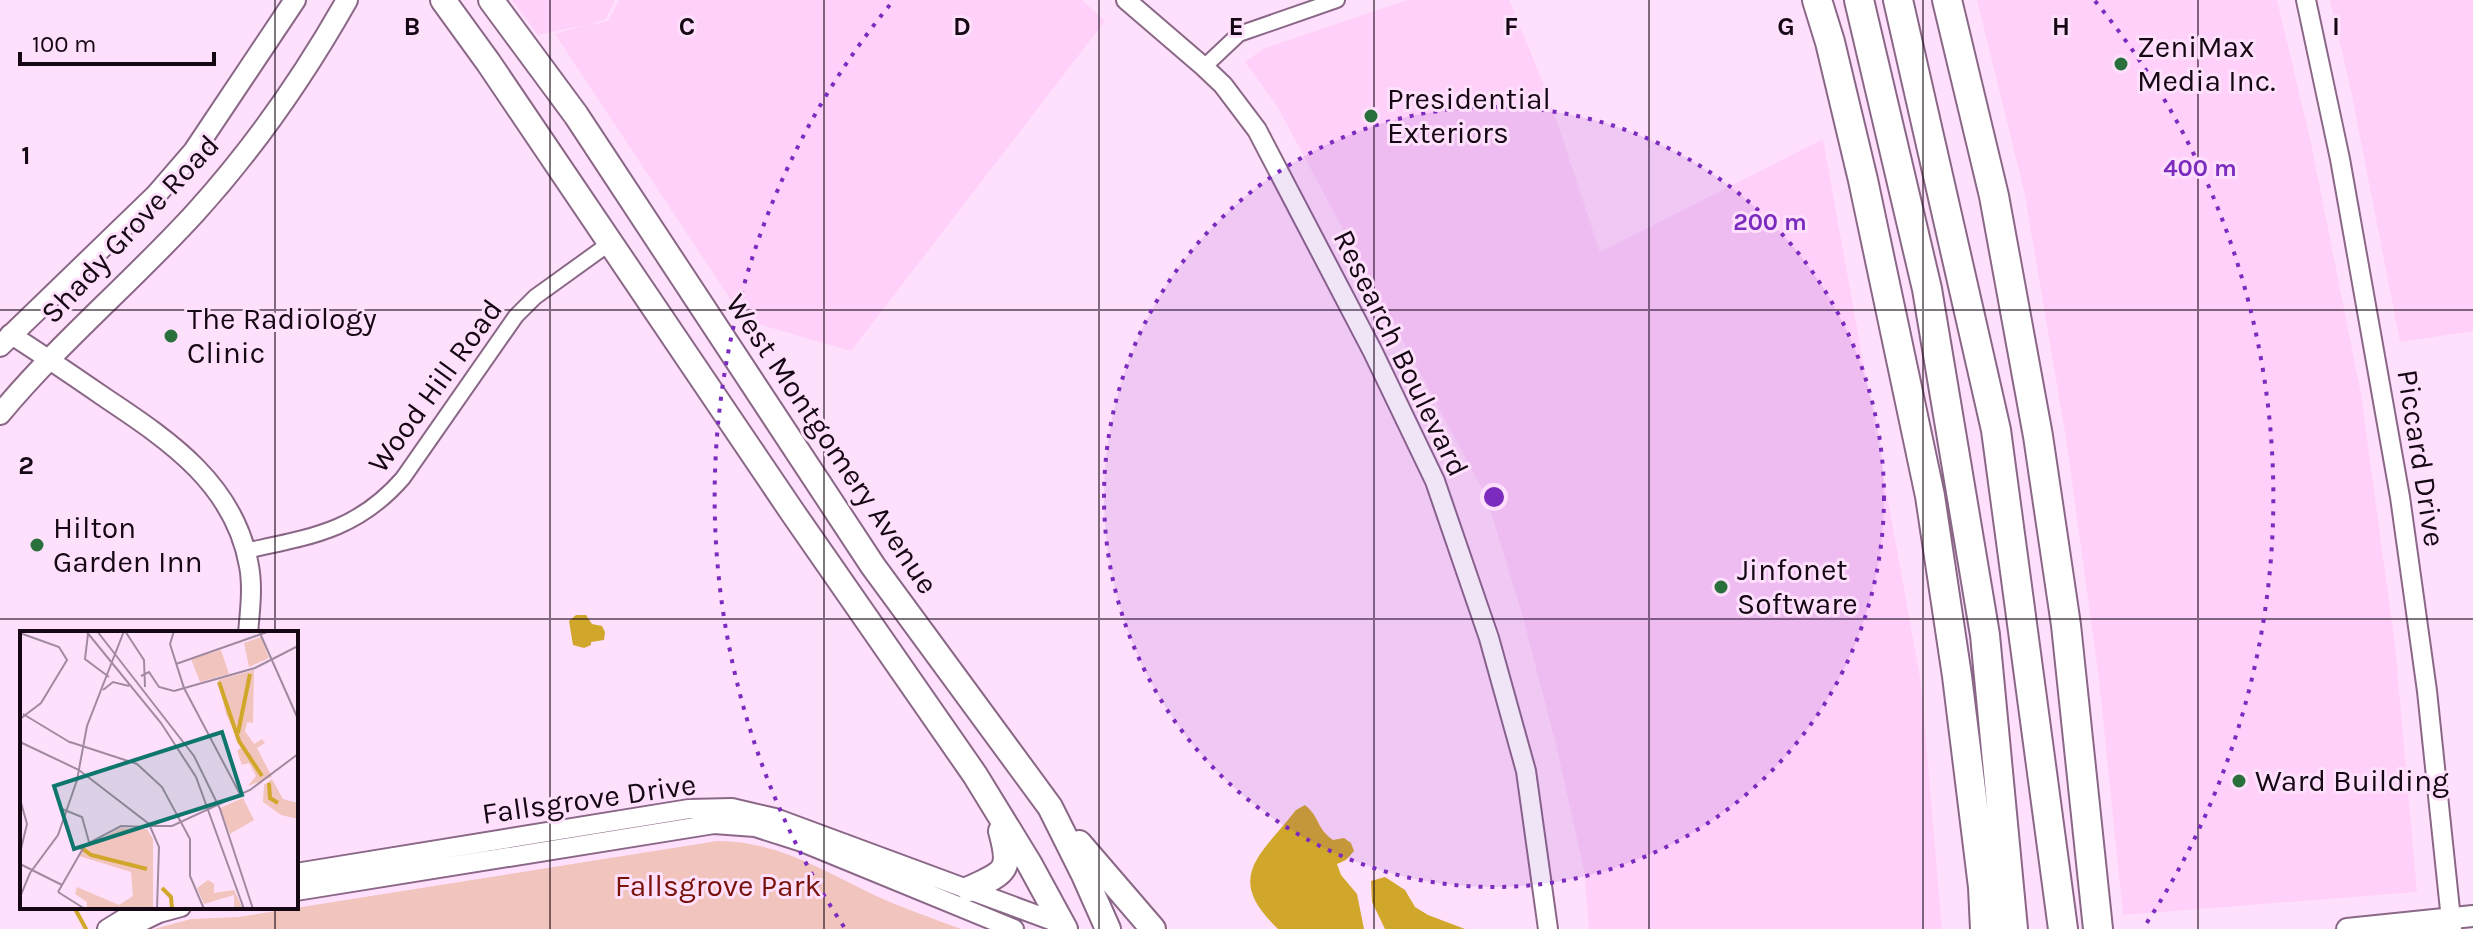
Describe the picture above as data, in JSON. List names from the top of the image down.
{
  "streets": {
    "main road": ["Shady Grove Road", "West Montgomery Avenue"],
    "street": [
      "Research Boulevard",
      "Wood Hill Road",
      "Piccard Drive",
      "Fallsgrove Drive"
    ]
  },
  "parks": ["Fallsgrove Park"],
  "places": [
    "ZeniMax Media Inc.",
    "Presidential Exteriors",
    "The Radiology Clinic",
    "Hilton Garden Inn",
    "Jinfonet Software",
    "Ward Building"
  ],
  "scale_bar": "100 m",
  "grid": {
    "columns": [
      "B",
      "C",
      "D",
      "E",
      "F",
      "G",
      "H",
      "I"
    ],
    "rows": ["1", "2"]
  },
  "rings": ["400 m", "200 m"]
}
